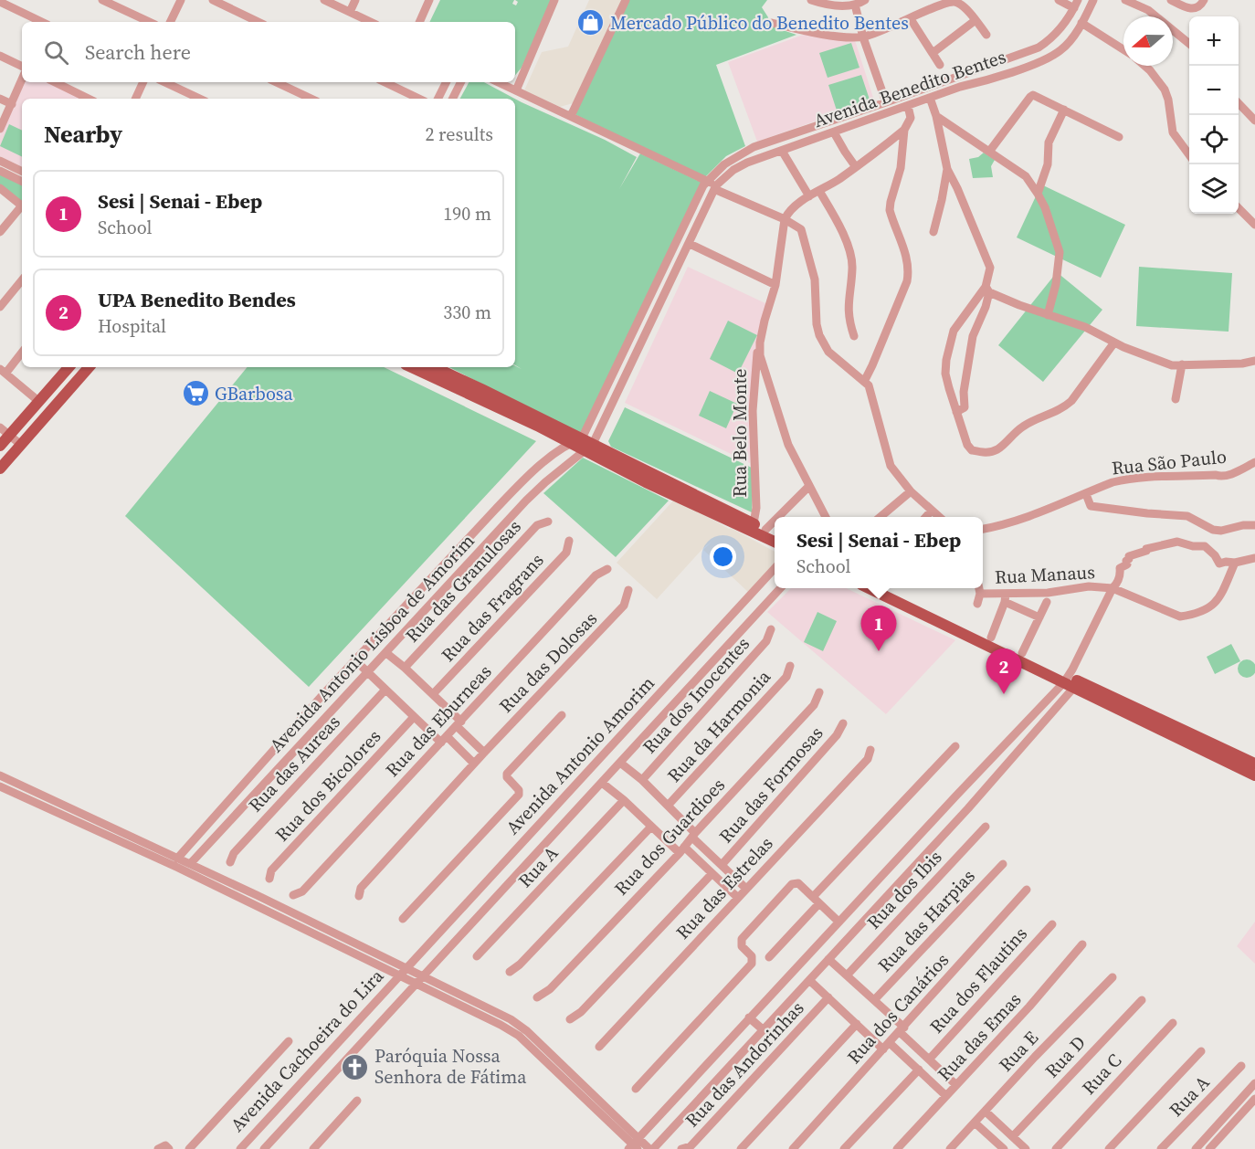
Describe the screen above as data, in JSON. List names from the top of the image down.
{
  "streets": {
    "street": [
      "Avenida Benedito Bentes",
      "Rua Belo Monte",
      "Rua São Paulo",
      "Rua Manaus",
      "Rua das Granulosas",
      "Rua das Fragrans",
      "Avenida Antonio Lisboa de Amorim",
      "Rua das Dolosas",
      "Rua dos Inocentes",
      "Rua das Eburneas",
      "Rua da Harmonia",
      "Avenida Antonio Amorim",
      "Rua das Aureas",
      "Rua das Formosas",
      "Rua dos Bicolores",
      "Rua dos Guardioes",
      "Rua A",
      "Rua das Estrelas",
      "Rua dos Ibis",
      "Rua das Harpias",
      "Rua dos Flautins",
      "Rua dos Canários",
      "Rua das Emas",
      "Avenida Cachoeira do Lira",
      "Rua E",
      "Rua D",
      "Rua das Andorinhas",
      "Rua C"
    ]
  },
  "crossings": [
    ["Avenida Benedito Bentes", "Avenida Antonio Lisboa de Amorim"],
    ["Rua das Granulosas", "Rua das Fragrans"],
    ["Rua das Granulosas", "Avenida Antonio Lisboa de Amorim"],
    ["Rua das Granulosas", "Rua das Eburneas"],
    ["Rua dos Inocentes", "Avenida Antonio Amorim"],
    ["Rua da Harmonia", "Avenida Antonio Amorim"],
    ["Avenida Antonio Amorim", "Rua das Formosas"],
    ["Avenida Antonio Amorim", "Rua dos Guardioes"],
    ["Avenida Antonio Amorim", "Rua A"],
    ["Avenida Antonio Amorim", "Rua das Estrelas"],
    ["Avenida Antonio Amorim", "Avenida Cachoeira do Lira"]
  ],
  "places": {
    "shop": ["Mercado Público do Benedito Bentes"],
    "supermarket": ["GBarbosa"],
    "church": ["Paróquia Nossa Senhora de Fátima"]
  },
  "north": "left",
  "page": {
    "map_buttons": ["+", "−"],
    "search": "Search here",
    "heading": ["Nearby", "2 results"],
    "list": [
      {
        "mark": "1",
        "name": "Sesi | Senai - Ebep",
        "note": "School",
        "value": "190 m"
      },
      {
        "mark": "2",
        "name": "UPA Benedito Bendes",
        "note": "Hospital",
        "value": "330 m"
      }
    ],
    "popup": ["Sesi | Senai - Ebep", "School"],
    "pins": ["1", "2"]
  }
}
